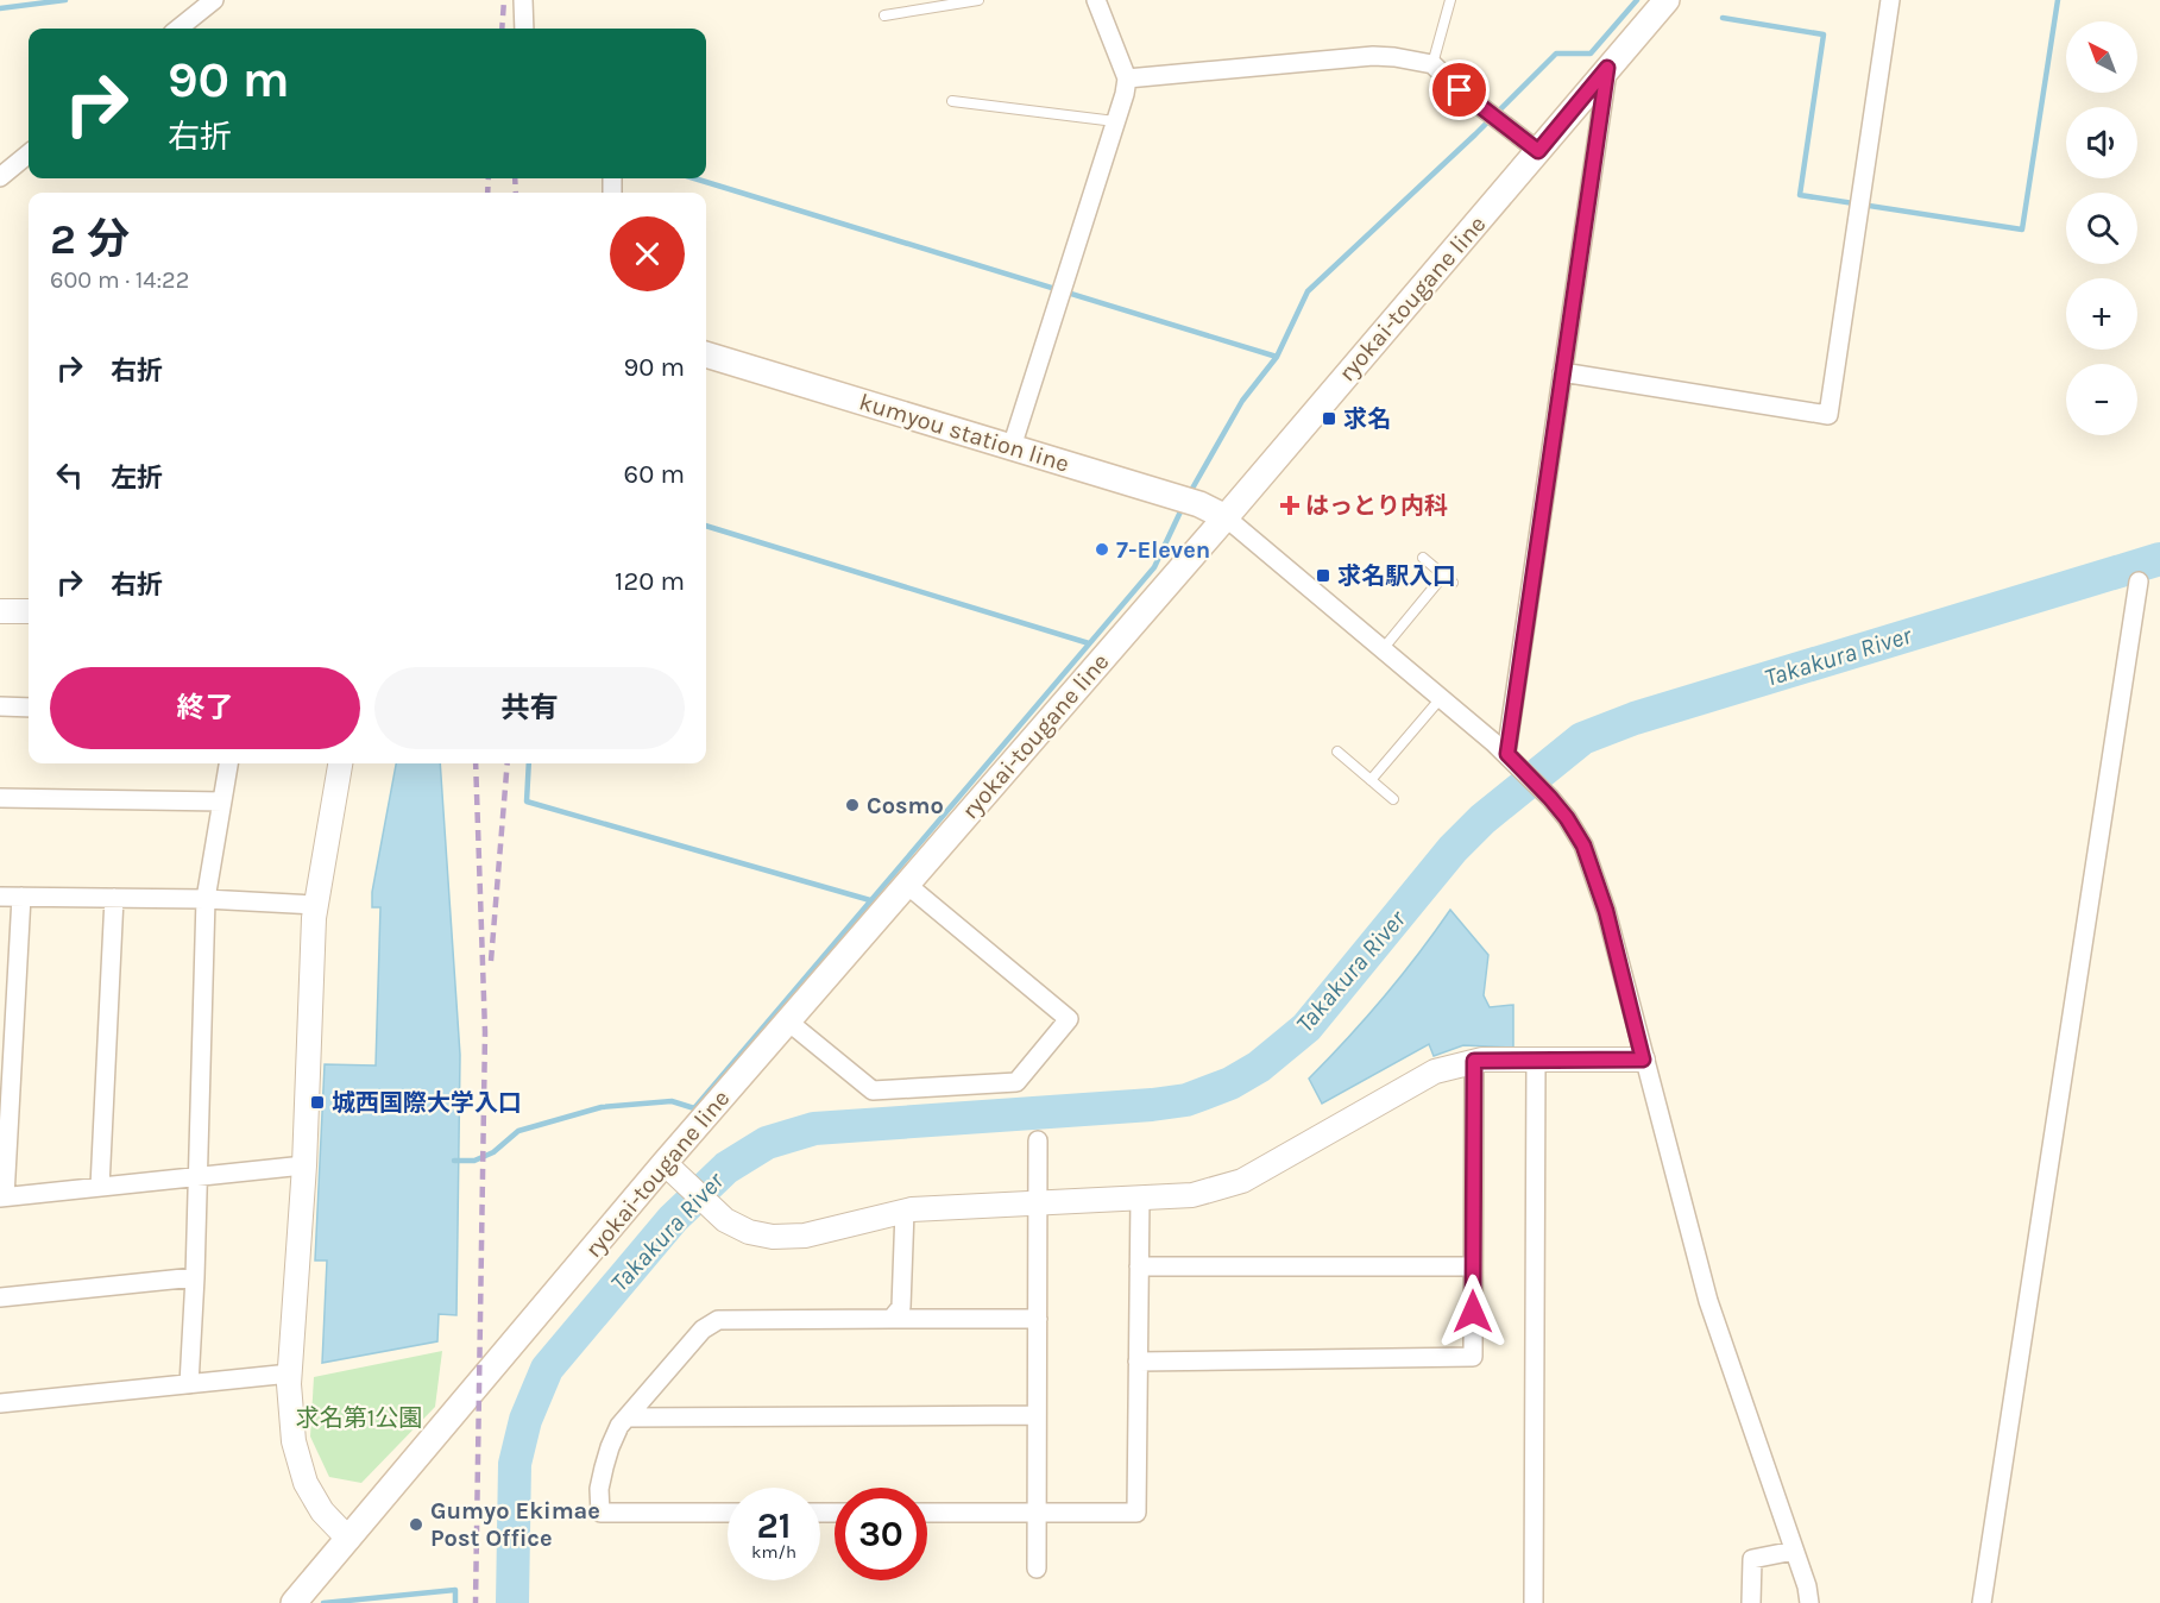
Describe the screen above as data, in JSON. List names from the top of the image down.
{
  "streets": {
    "main road": ["ryokai-tougane line", "kumyou station line"]
  },
  "crossings": [
    ["ryokai-tougane line", "kumyou station line"]
  ],
  "water": ["Takakura River"],
  "parks": ["求名第1公園"],
  "places": {
    "transit": ["求名", "求名駅入口", "城西国際大学入口"],
    "health": ["はっとり内科"],
    "other": ["7-Eleven", "Cosmo", "Gumyo Ekimae Post Office"]
  },
  "north": "top left",
  "page": {
    "map_buttons": ["+", "−"],
    "turn": ["90 m", "右折"],
    "heading": ["2 分", "600 m · 14:22"],
    "list": [
      {
        "name": "右折",
        "value": "90 m"
      },
      {
        "name": "左折",
        "value": "60 m"
      },
      {
        "name": "右折",
        "value": "120 m"
      }
    ],
    "buttons": ["終了", "共有"],
    "speed": "21 km/h",
    "limit": "30"
  }
}
